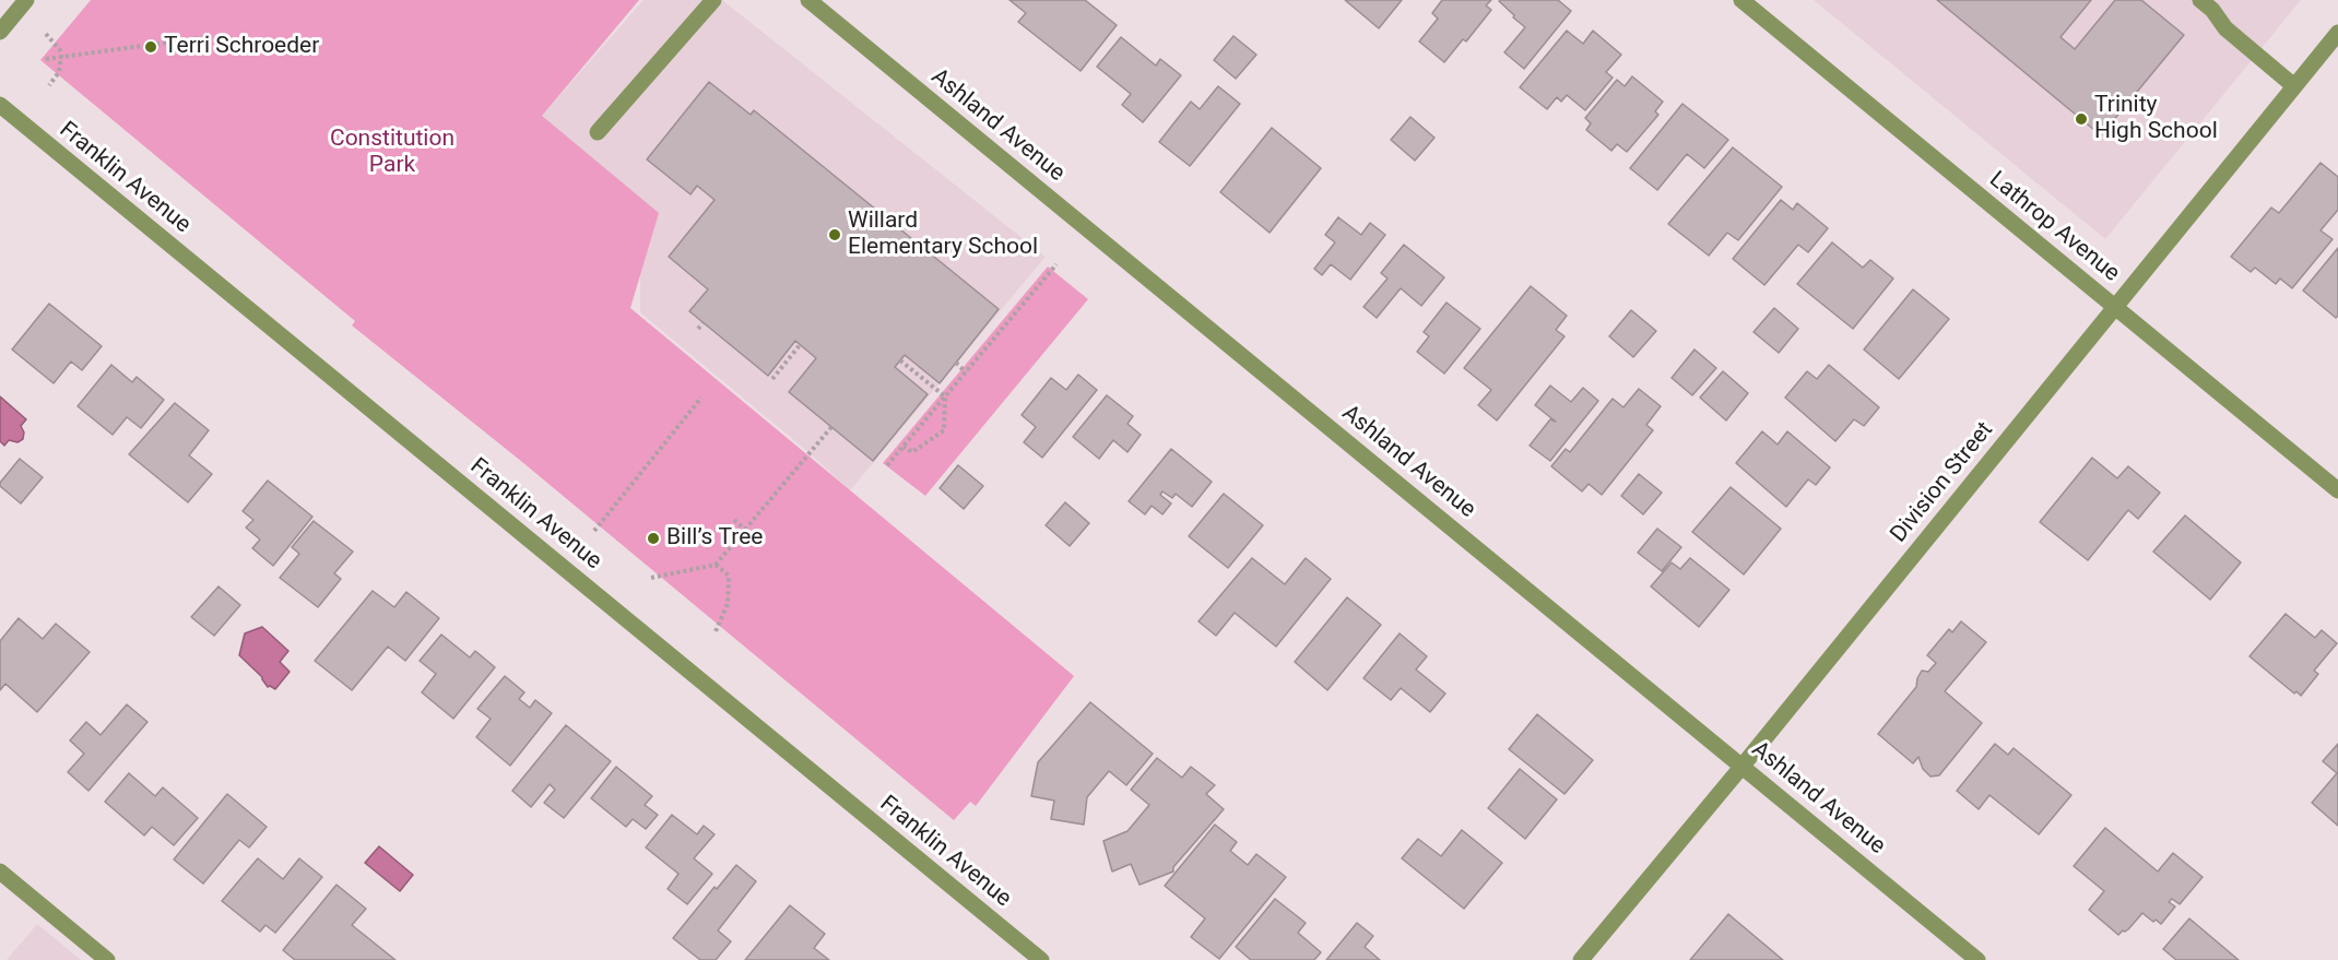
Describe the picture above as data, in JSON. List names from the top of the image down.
{
  "streets": {
    "street": [
      "Ashland Avenue",
      "Franklin Avenue",
      "Lathrop Avenue",
      "Division Street"
    ]
  },
  "crossings": [
    ["Ashland Avenue", "Division Street"],
    ["Lathrop Avenue", "Division Street"]
  ],
  "parks": ["Constitution Park"],
  "places": [
    "Terri Schroeder",
    "Trinity High School",
    "Willard Elementary School",
    "Bill’s Tree"
  ]
}
